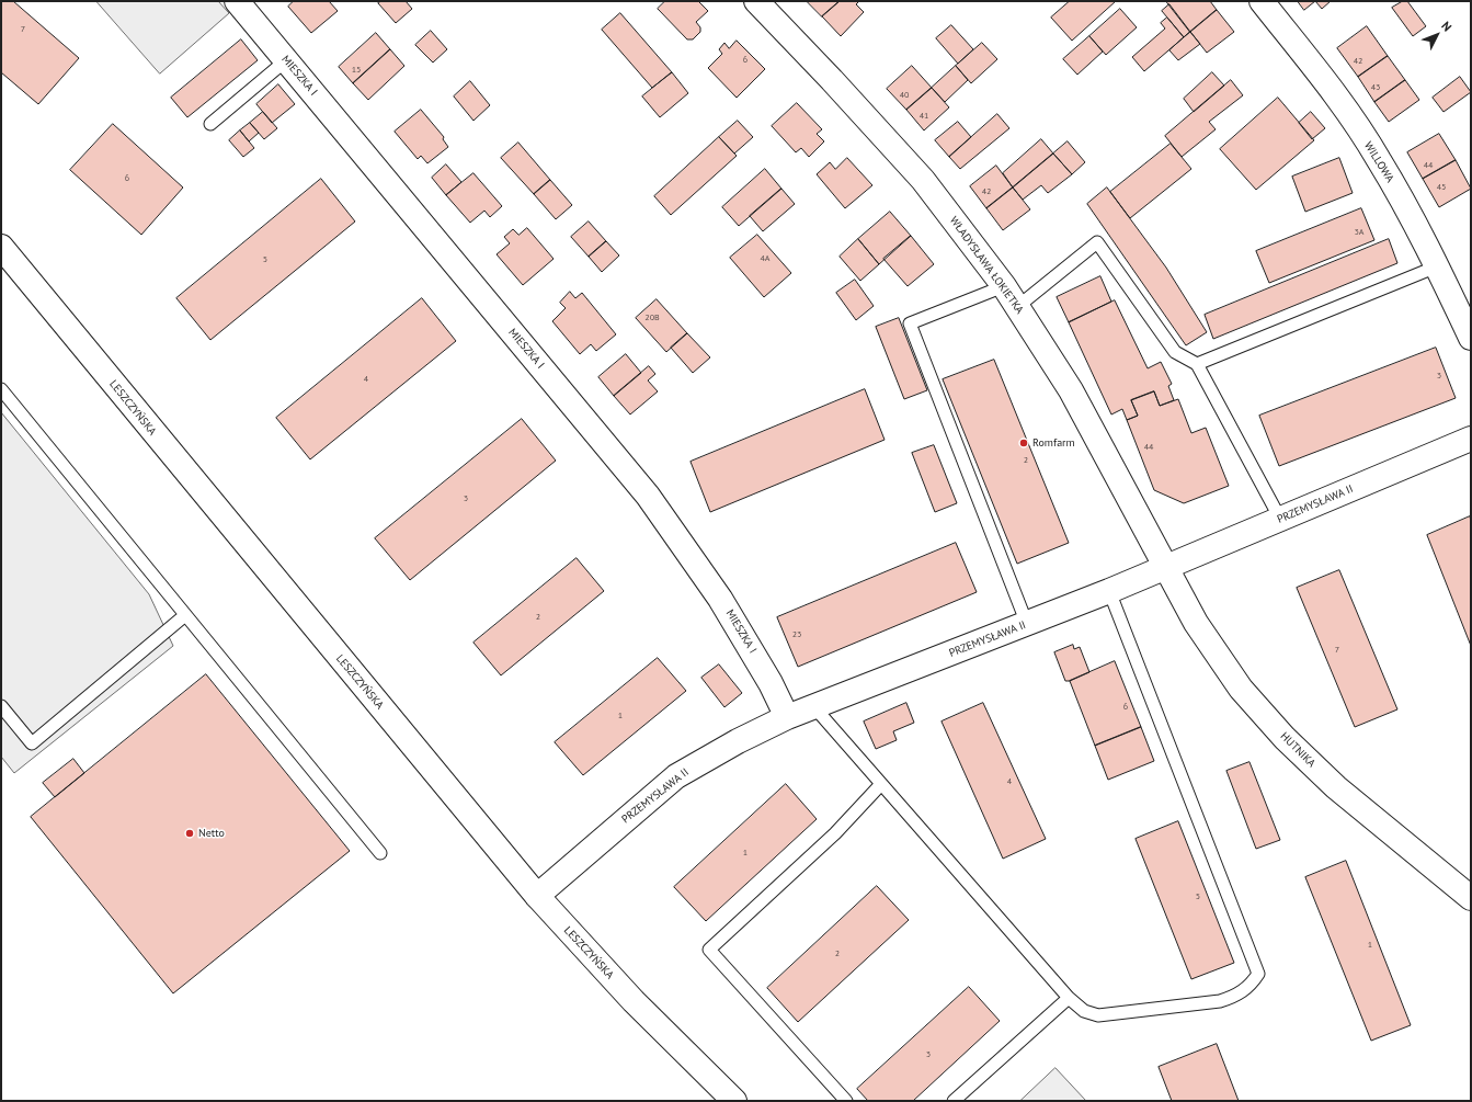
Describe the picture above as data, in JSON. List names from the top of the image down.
{
  "streets": {
    "street": [
      "MIESZKA I",
      "WILLOWA",
      "WŁADYSŁAWA ŁOKIETKA",
      "LESZCZYŃSKA",
      "PRZEMYSŁAWA II",
      "HUTNIKA"
    ]
  },
  "crossings": [
    ["MIESZKA I", "PRZEMYSŁAWA II"],
    ["WŁADYSŁAWA ŁOKIETKA", "PRZEMYSŁAWA II"],
    ["WŁADYSŁAWA ŁOKIETKA", "HUTNIKA"],
    ["LESZCZYŃSKA", "PRZEMYSŁAWA II"],
    ["PRZEMYSŁAWA II", "HUTNIKA"]
  ],
  "places": ["Romfarm", "Netto"],
  "house_numbers": [
    "7",
    "6",
    "42",
    "15",
    "43",
    "40",
    "41",
    "44",
    "6",
    "45",
    "42",
    "3A",
    "4A",
    "5",
    "20B",
    "3",
    "4",
    "44",
    "2",
    "3",
    "2",
    "23",
    "7",
    "6",
    "1",
    "4",
    "1",
    "5",
    "1",
    "2",
    "3"
  ],
  "north": "top right"
}
